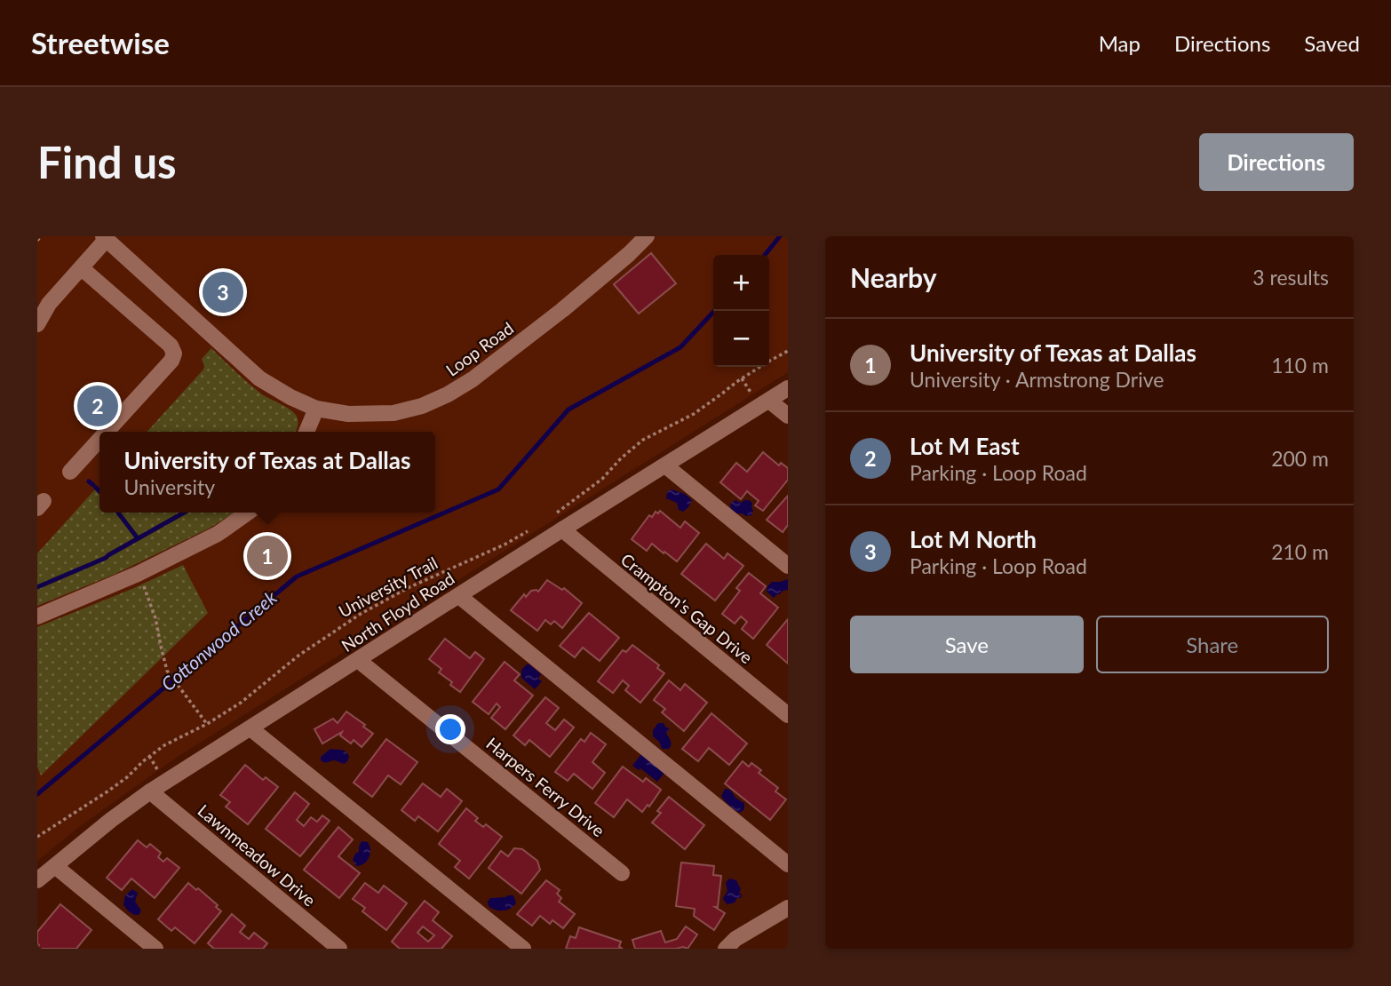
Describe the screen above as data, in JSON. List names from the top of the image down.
{
  "streets": {
    "street": [
      "Loop Road",
      "Crampton's Gap Drive",
      "North Floyd Road",
      "Harpers Ferry Drive",
      "Lawnmeadow Drive"
    ],
    "path": ["University Trail"]
  },
  "crossings": [
    ["Crampton's Gap Drive", "North Floyd Road"],
    ["North Floyd Road", "Harpers Ferry Drive"],
    ["North Floyd Road", "Lawnmeadow Drive"]
  ],
  "water": ["Cottonwood Creek"],
  "page": {
    "header": "Streetwise",
    "nav": ["Map", "Directions", "Saved"],
    "buttons": [
      "Directions",
      ["Save", "Share"]
    ],
    "title": "Find us",
    "heading": ["Nearby", "3 results"],
    "map_buttons": ["+", "−"],
    "pins": ["3", "2", "1"],
    "list": [
      {
        "mark": "1",
        "name": "University of Texas at Dallas",
        "note": "University · Armstrong Drive",
        "value": "110 m"
      },
      {
        "mark": "2",
        "name": "Lot M East",
        "note": "Parking · Loop Road",
        "value": "200 m"
      },
      {
        "mark": "3",
        "name": "Lot M North",
        "note": "Parking · Loop Road",
        "value": "210 m"
      }
    ],
    "popup": ["University of Texas at Dallas", "University"]
  }
}
